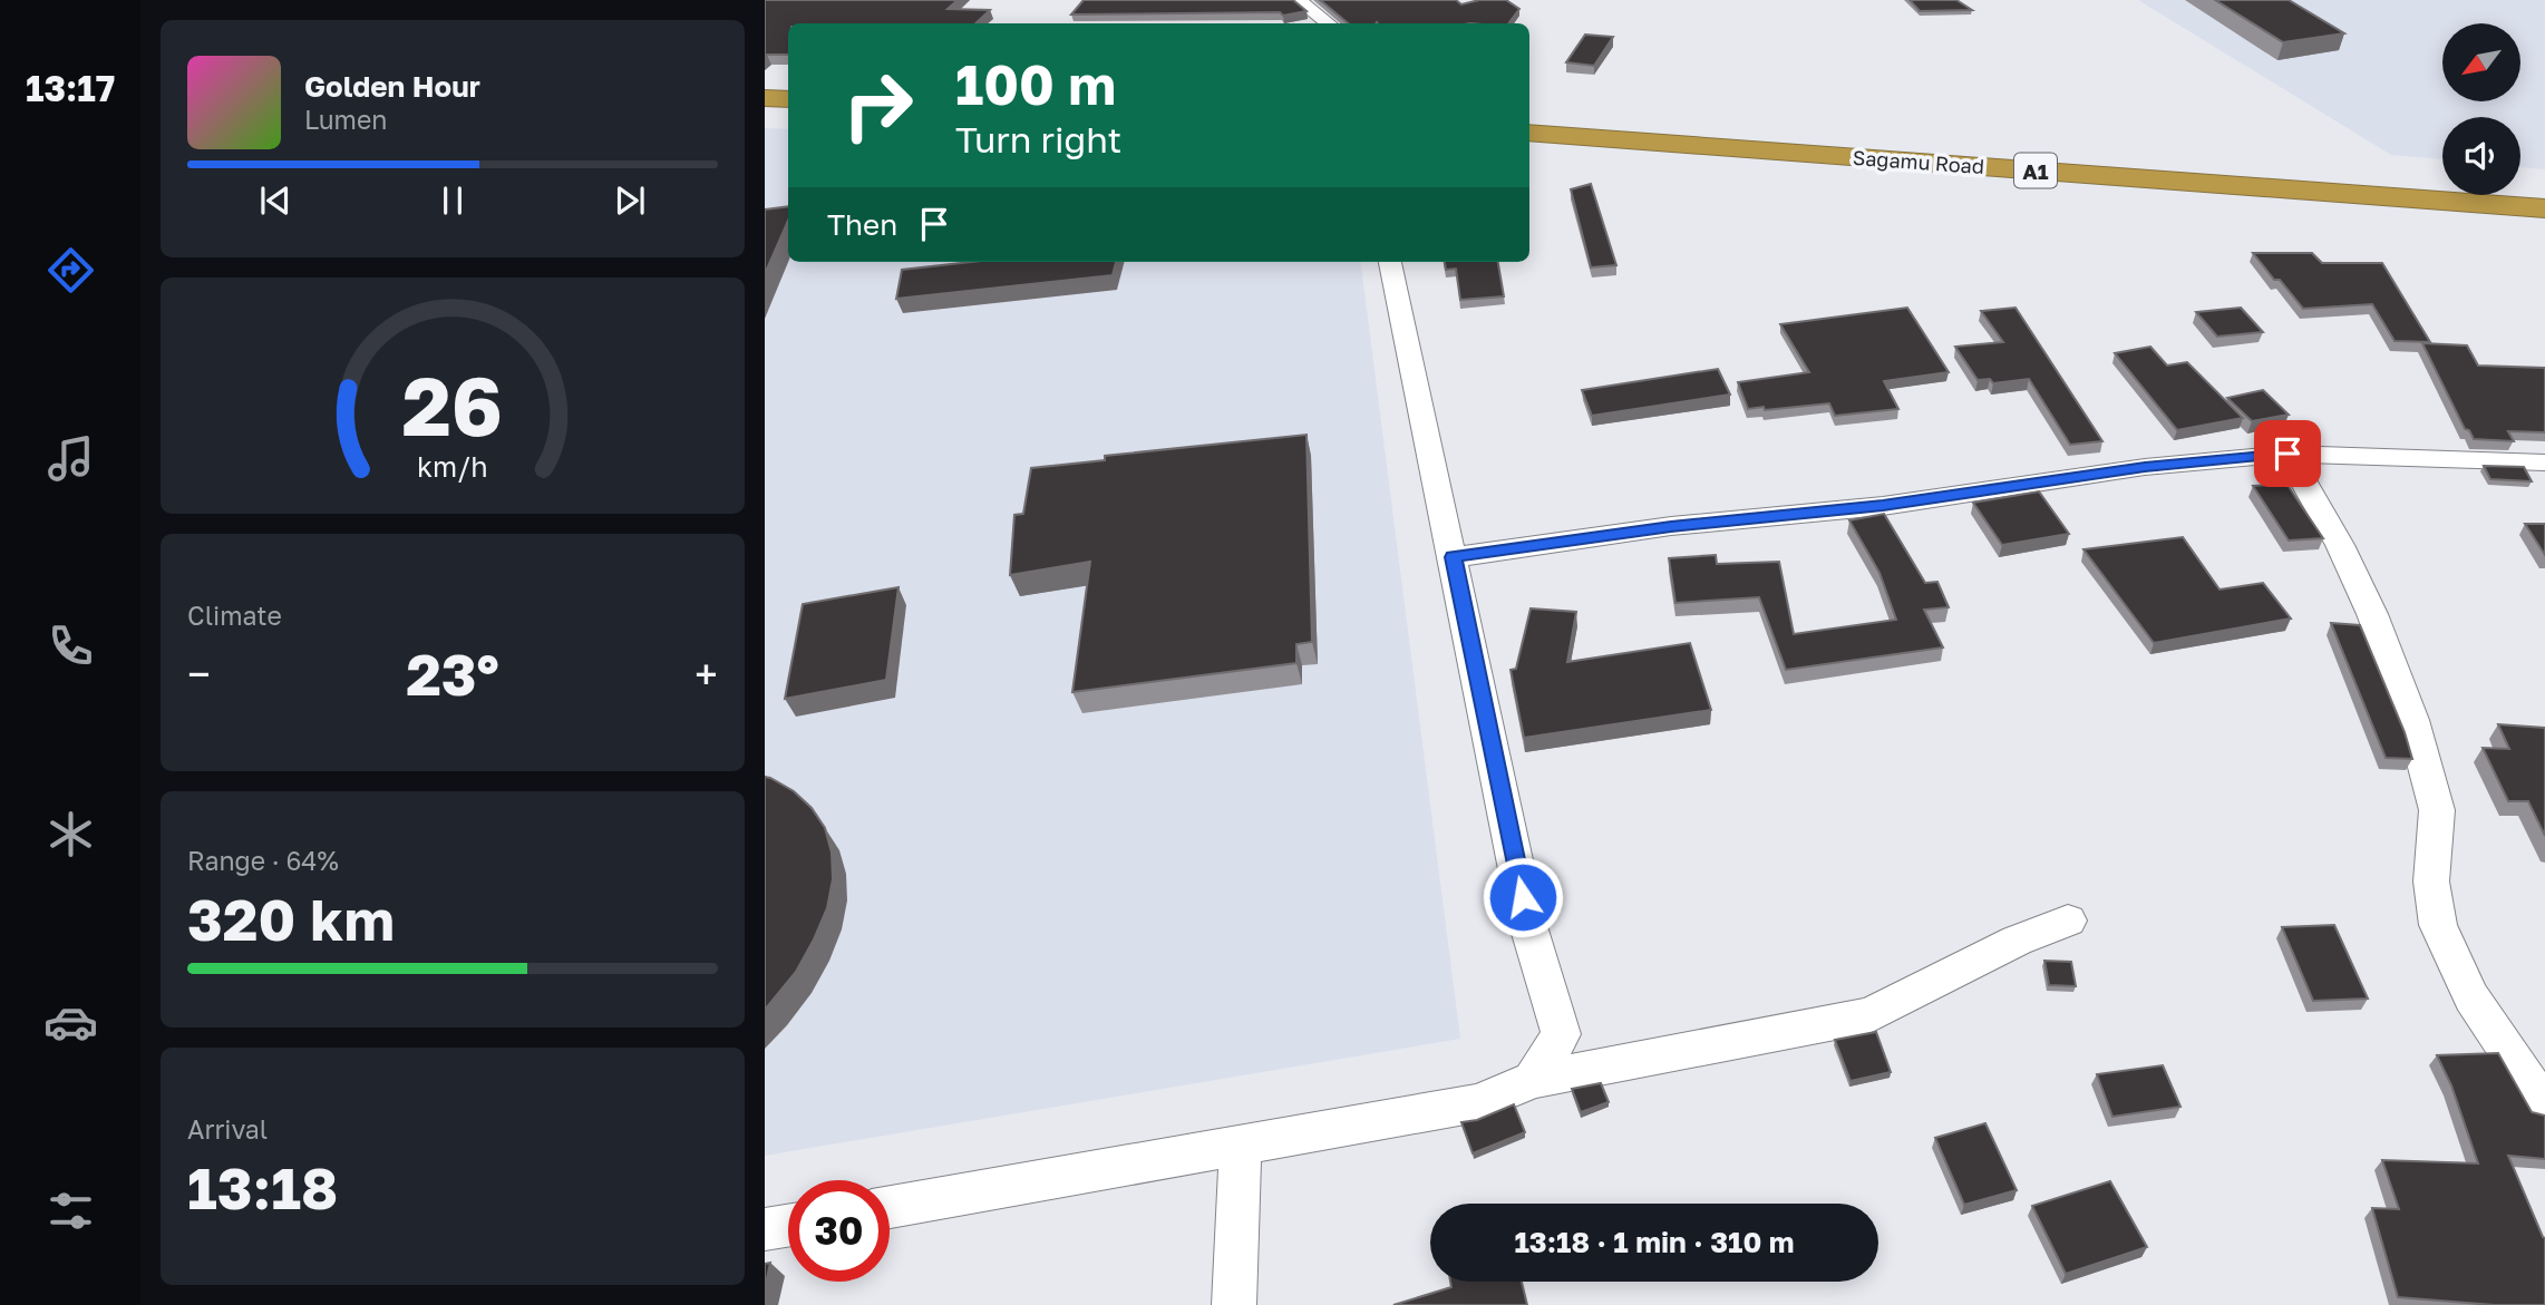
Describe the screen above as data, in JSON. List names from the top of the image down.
{
  "streets": {
    "highway": ["Sagamu Road", "A1"]
  },
  "north": "bottom left",
  "page": {
    "tabs": "13:17",
    "turn": ["100 m", "Turn right"],
    "song": ["Golden Hour", "Lumen"],
    "then": "Then",
    "tile": [
      "Climate",
      ["Range · 64%", "320 km"],
      ["Arrival", "13:18"]
    ],
    "heat": ["−", "23°", "+"],
    "limit": "30",
    "trip": "13:18 · 1 min · 310 m",
    "gauge": ["26", "km/h"]
  }
}
